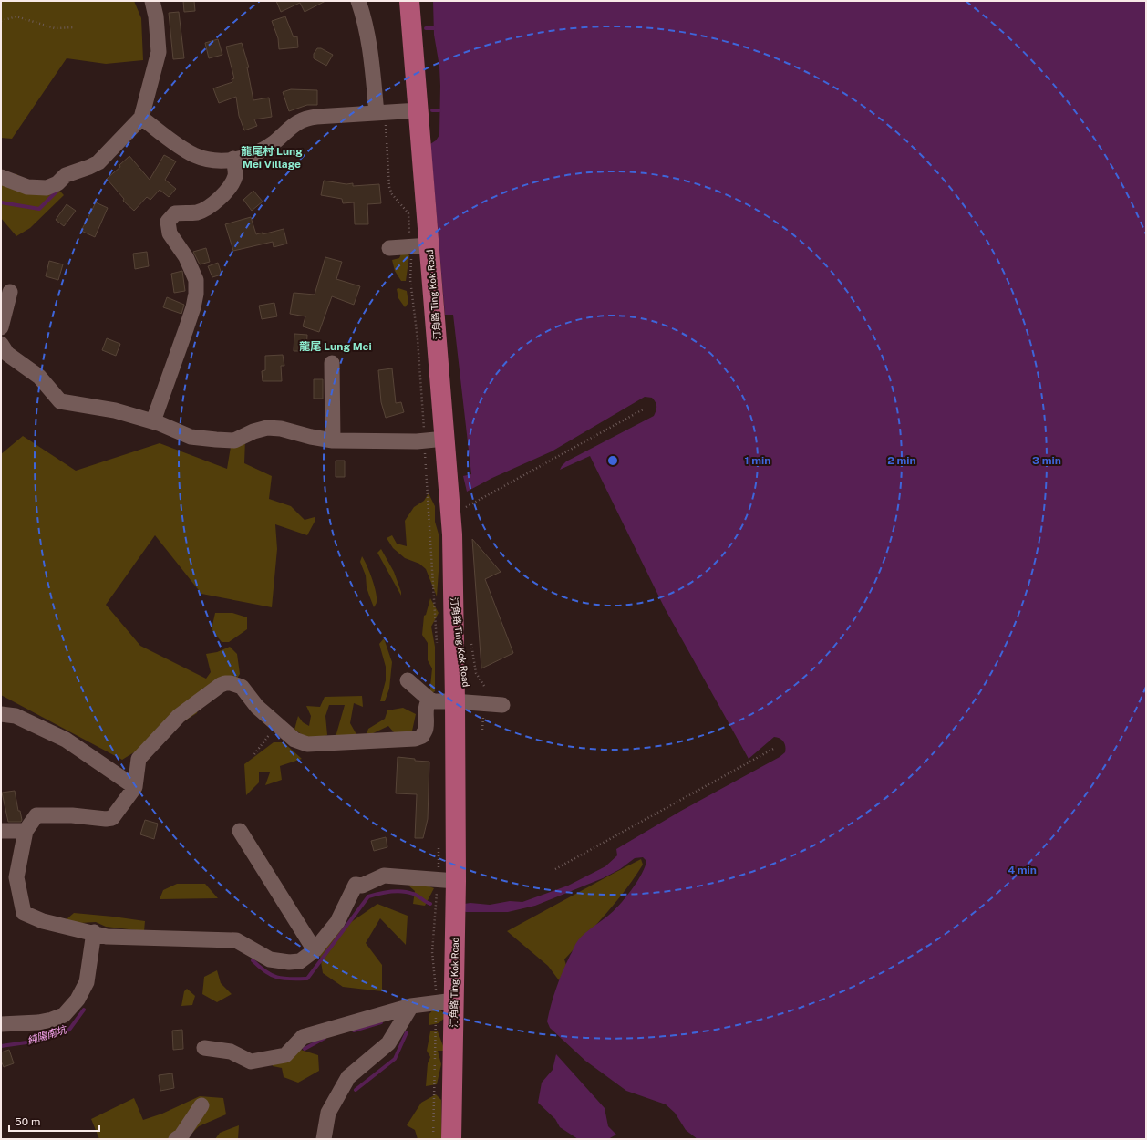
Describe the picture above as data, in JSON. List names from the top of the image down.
{
  "streets": {
    "main road": ["汀角路 Ting Kok Road"]
  },
  "districts": ["龍尾村 Lung Mei Village", "龍尾 Lung Mei"],
  "water": ["純陽南坑"],
  "scale_bar": "50 m",
  "rings": [
    "1 min",
    "2 min",
    "3 min",
    "4 min"
  ]
}
